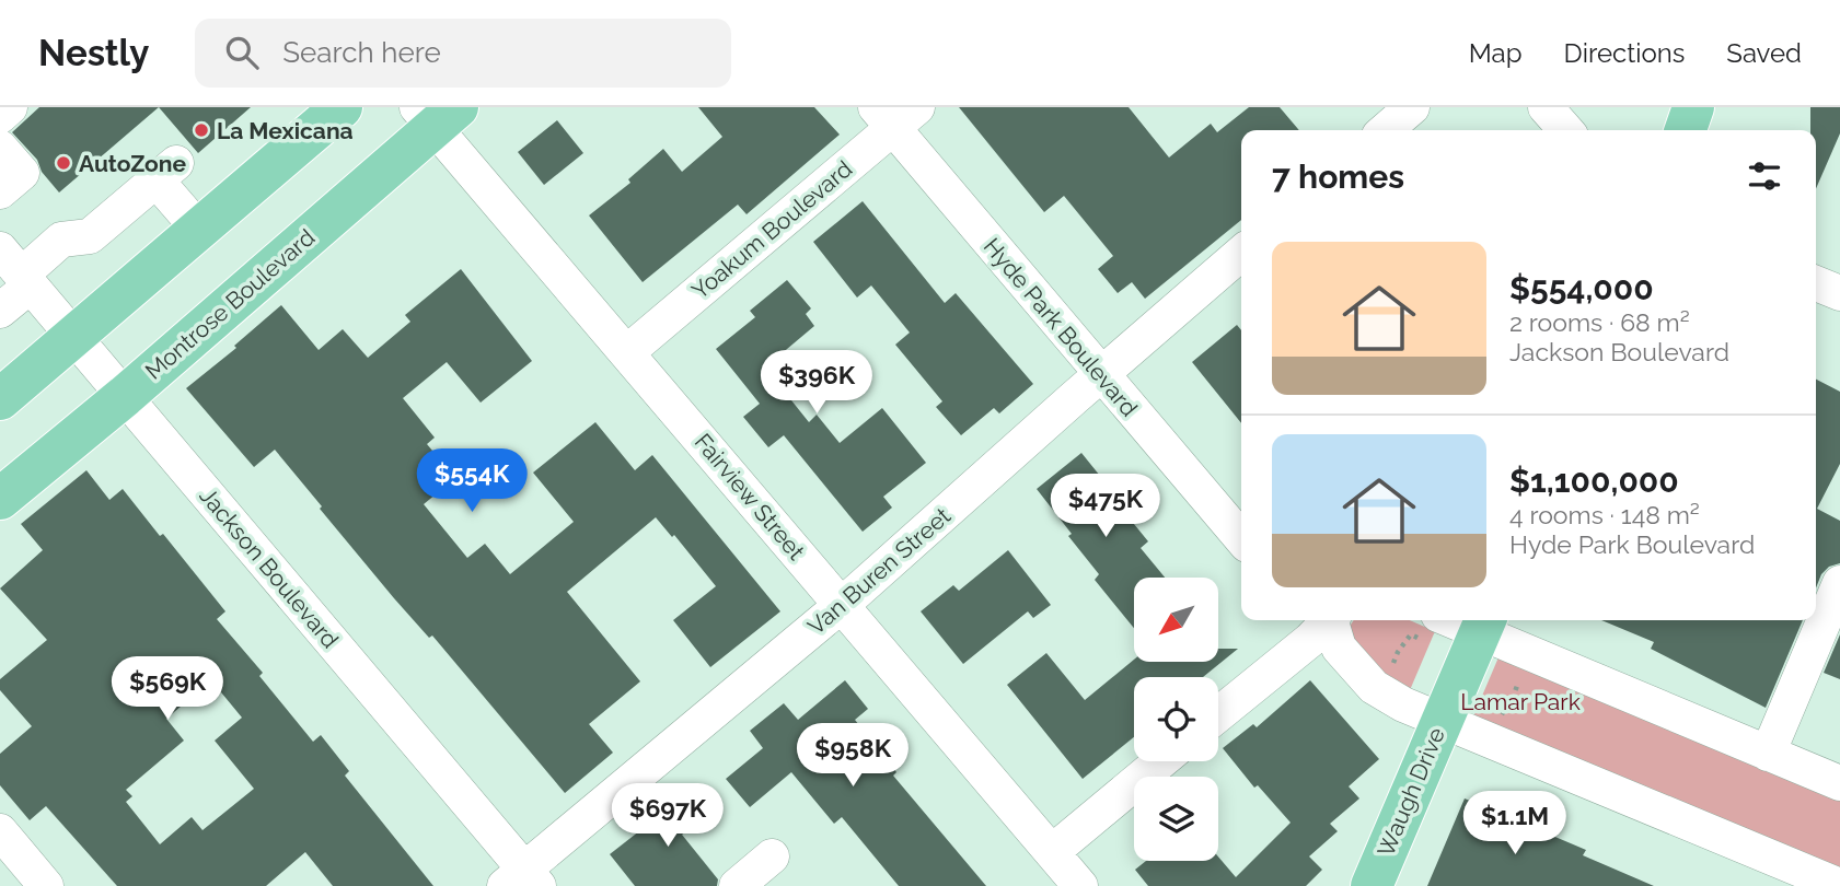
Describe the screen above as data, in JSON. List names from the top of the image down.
{
  "streets": {
    "main road": ["Montrose Boulevard", "Waugh Drive"],
    "street": [
      "Yoakum Boulevard",
      "Hyde Park Boulevard",
      "Fairview Street",
      "Jackson Boulevard",
      "Van Buren Street"
    ]
  },
  "crossings": [
    ["Yoakum Boulevard", "Hyde Park Boulevard"],
    ["Yoakum Boulevard", "Fairview Street"],
    ["Montrose Boulevard", "Fairview Street"],
    ["Montrose Boulevard", "Jackson Boulevard"],
    ["Hyde Park Boulevard", "Van Buren Street"],
    ["Fairview Street", "Van Buren Street"],
    ["Jackson Boulevard", "Van Buren Street"]
  ],
  "parks": ["Lamar Park"],
  "places": ["La Mexicana", "AutoZone"],
  "north": "bottom left",
  "page": {
    "header": "Nestly",
    "search": "Search here",
    "nav": ["Map", "Directions", "Saved"],
    "heading": "7 homes",
    "list": [
      {
        "name": "$554,000",
        "note": "2 rooms · 68 m² · Jackson Boulevard"
      },
      {
        "name": "$1,100,000",
        "note": "4 rooms · 148 m² · Hyde Park Boulevard"
      }
    ],
    "price": [
      "$396K",
      "$554K",
      "$475K",
      "$569K",
      "$958K",
      "$697K",
      "$1.1M"
    ]
  }
}
